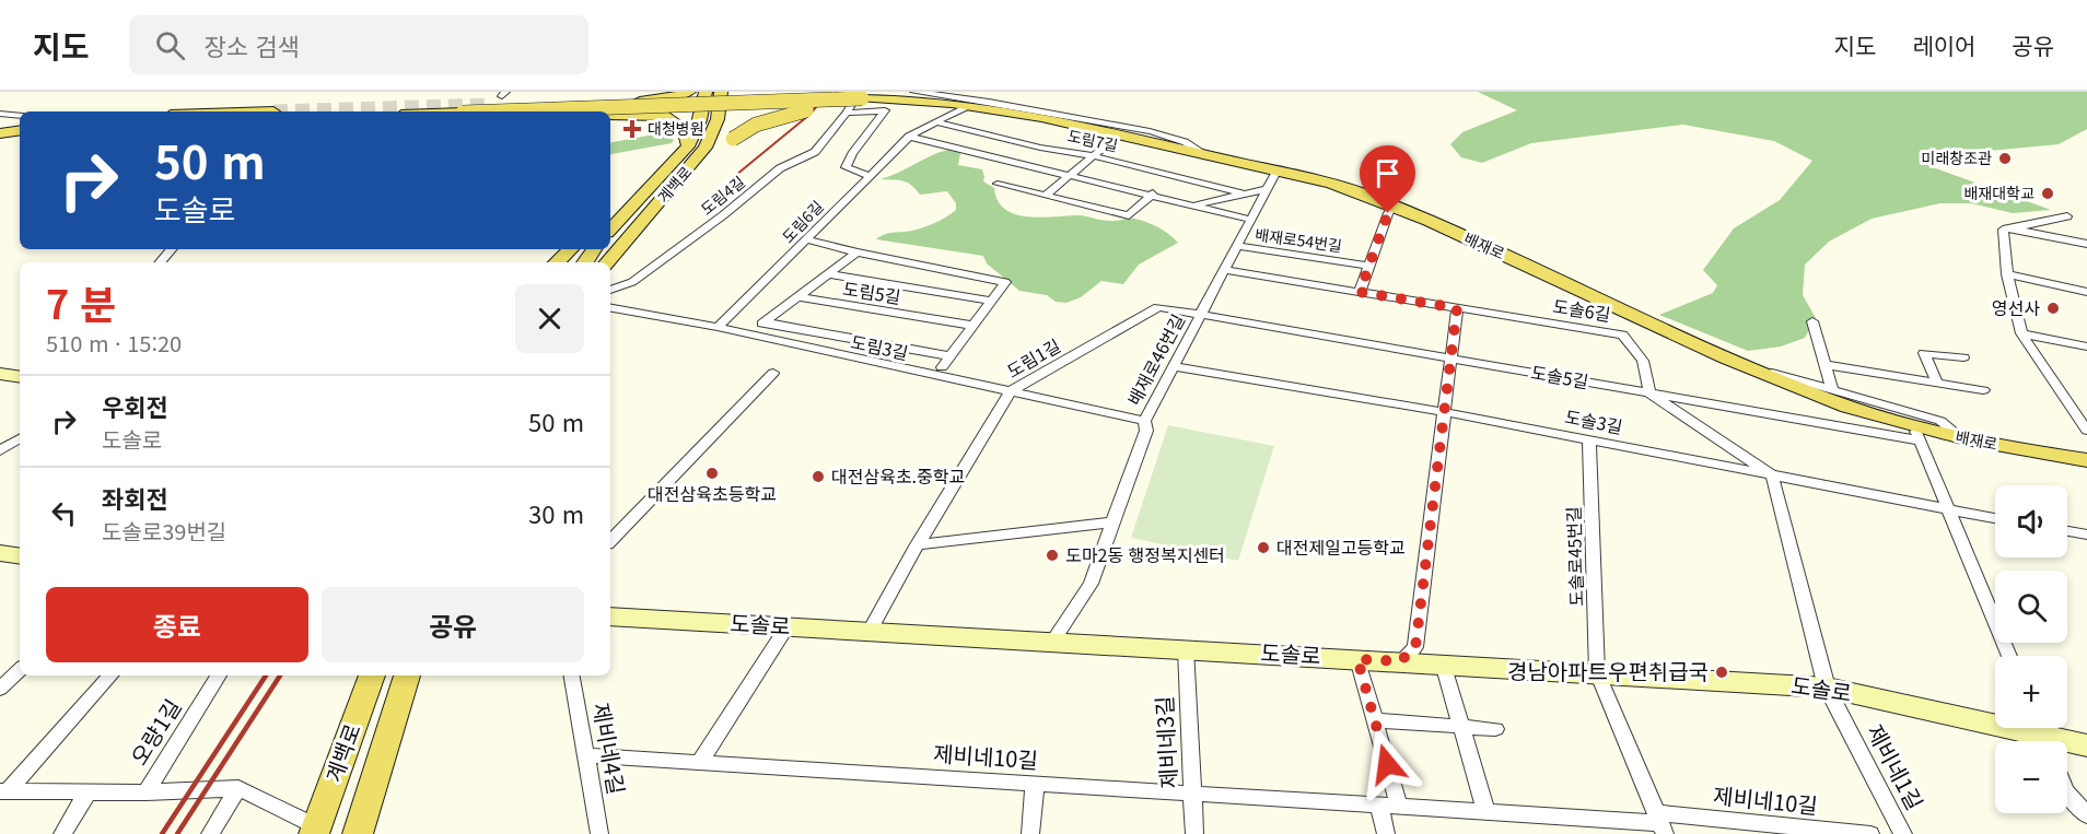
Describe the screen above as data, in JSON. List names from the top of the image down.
{
  "streets": {
    "main road": ["계백로", "배재로"],
    "street": [
      "도림7길",
      "도림4길",
      "도림6길",
      "배재로54번길",
      "도림5길",
      "도솔6길",
      "도림3길",
      "도림1길",
      "배재로46번길",
      "도솔5길",
      "도솔3길",
      "도솔로45번길",
      "도솔로",
      "오량1길",
      "제비네3길",
      "제비네4길",
      "제비네10길",
      "제비네1길"
    ]
  },
  "crossings": [
    ["도림7길", "도림6길"],
    ["도림4길", "배재로"],
    ["도림6길", "배재로"],
    ["도림6길", "도림5길"],
    ["도림6길", "도림3길"],
    ["배재로54번길", "배재로46번길"],
    ["배재로", "배재로46번길"],
    ["배재로", "도솔5길"],
    ["도솔6길", "배재로46번길"],
    ["도솔6길", "도솔5길"],
    ["도림3길", "도림1길"],
    ["도림3길", "배재로46번길"],
    ["도림1길", "배재로46번길"],
    ["도림1길", "도솔5길"],
    ["도림1길", "도솔로"],
    ["배재로46번길", "도솔5길"],
    ["배재로46번길", "도솔3길"],
    ["배재로46번길", "도솔로"],
    ["도솔3길", "도솔로45번길"],
    ["도솔로45번길", "도솔로"],
    ["도솔로", "제비네3길"],
    ["도솔로", "제비네1길"],
    ["제비네3길", "제비네10길"],
    ["제비네4길", "제비네10길"]
  ],
  "places": {
    "health": ["대청병원"],
    "other": [
      "미래창조관",
      "배재대학교",
      "영선사",
      "대전삼육초등학교",
      "대전삼육초.중학교",
      "대전제일고등학교",
      "도마2동 행정복지센터",
      "경남아파트우편취급국"
    ]
  },
  "page": {
    "header": "지도",
    "search": "장소 검색",
    "nav": ["지도", "레이어", "공유"],
    "turn": ["50 m", "도솔로"],
    "heading": ["7 분", "510 m · 15:20"],
    "list": [
      {
        "name": "우회전",
        "note": "도솔로",
        "value": "50 m"
      },
      {
        "name": "좌회전",
        "note": "도솔로39번길",
        "value": "30 m"
      }
    ],
    "map_buttons": ["+", "−"],
    "buttons": ["종료", "공유"]
  }
}
